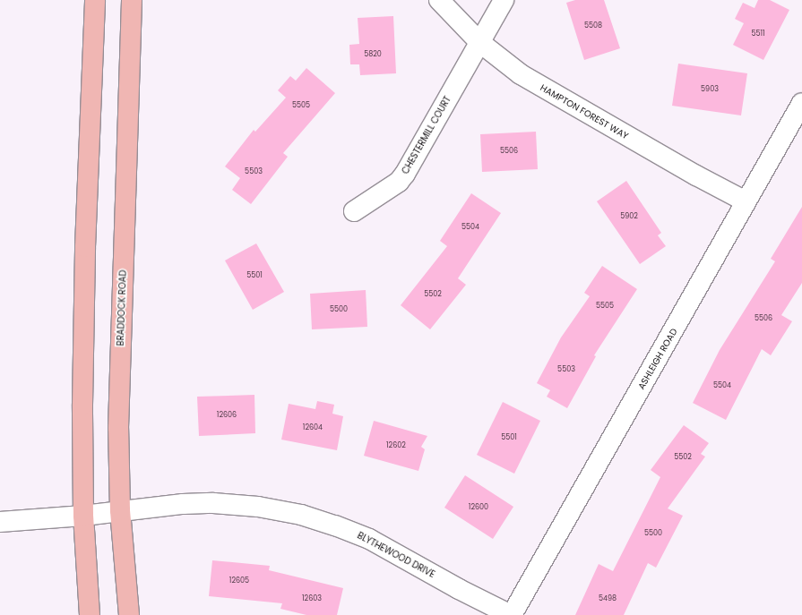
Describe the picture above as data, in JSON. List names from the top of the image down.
{
  "streets": {
    "main road": ["BRADDOCK ROAD"],
    "street": [
      "HAMPTON FOREST WAY",
      "CHESTERMILL COURT",
      "ASHLEIGH ROAD",
      "BLYTHEWOOD DRIVE"
    ]
  },
  "crossings": [
    ["HAMPTON FOREST WAY", "CHESTERMILL COURT"],
    ["HAMPTON FOREST WAY", "ASHLEIGH ROAD"],
    ["BRADDOCK ROAD", "BLYTHEWOOD DRIVE"],
    ["ASHLEIGH ROAD", "BLYTHEWOOD DRIVE"]
  ],
  "house_numbers": [
    "5508",
    "5511",
    "5820",
    "5903",
    "5505",
    "5506",
    "5503",
    "5902",
    "5504",
    "5501",
    "5502",
    "5505",
    "5500",
    "5506",
    "5503",
    "5504",
    "12606",
    "12604",
    "5501",
    "12602",
    "5502",
    "12600",
    "5500",
    "12605",
    "12603",
    "5498"
  ]
}
